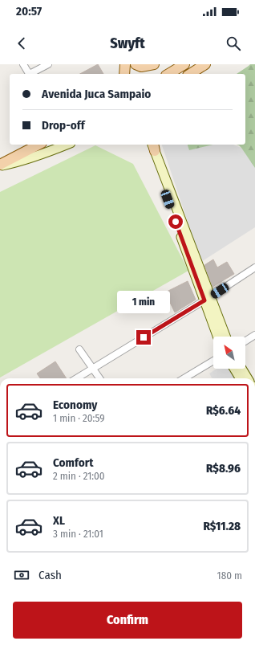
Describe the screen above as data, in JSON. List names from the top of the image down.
{
  "north": "top left",
  "page": {
    "status": "20:57",
    "header": "Swyft",
    "banner": ["Avenida Juca Sampaio", "Drop-off"],
    "bubble": "1 min",
    "list": [
      {
        "name": "Economy",
        "note": "1 min · 20:59",
        "value": "R$6.64"
      },
      {
        "name": "Comfort",
        "note": "2 min · 21:00",
        "value": "R$8.96"
      },
      {
        "name": "XL",
        "note": "3 min · 21:01",
        "value": "R$11.28"
      }
    ],
    "pay": ["Cash", "180 m"],
    "buttons": "Confirm"
  }
}
